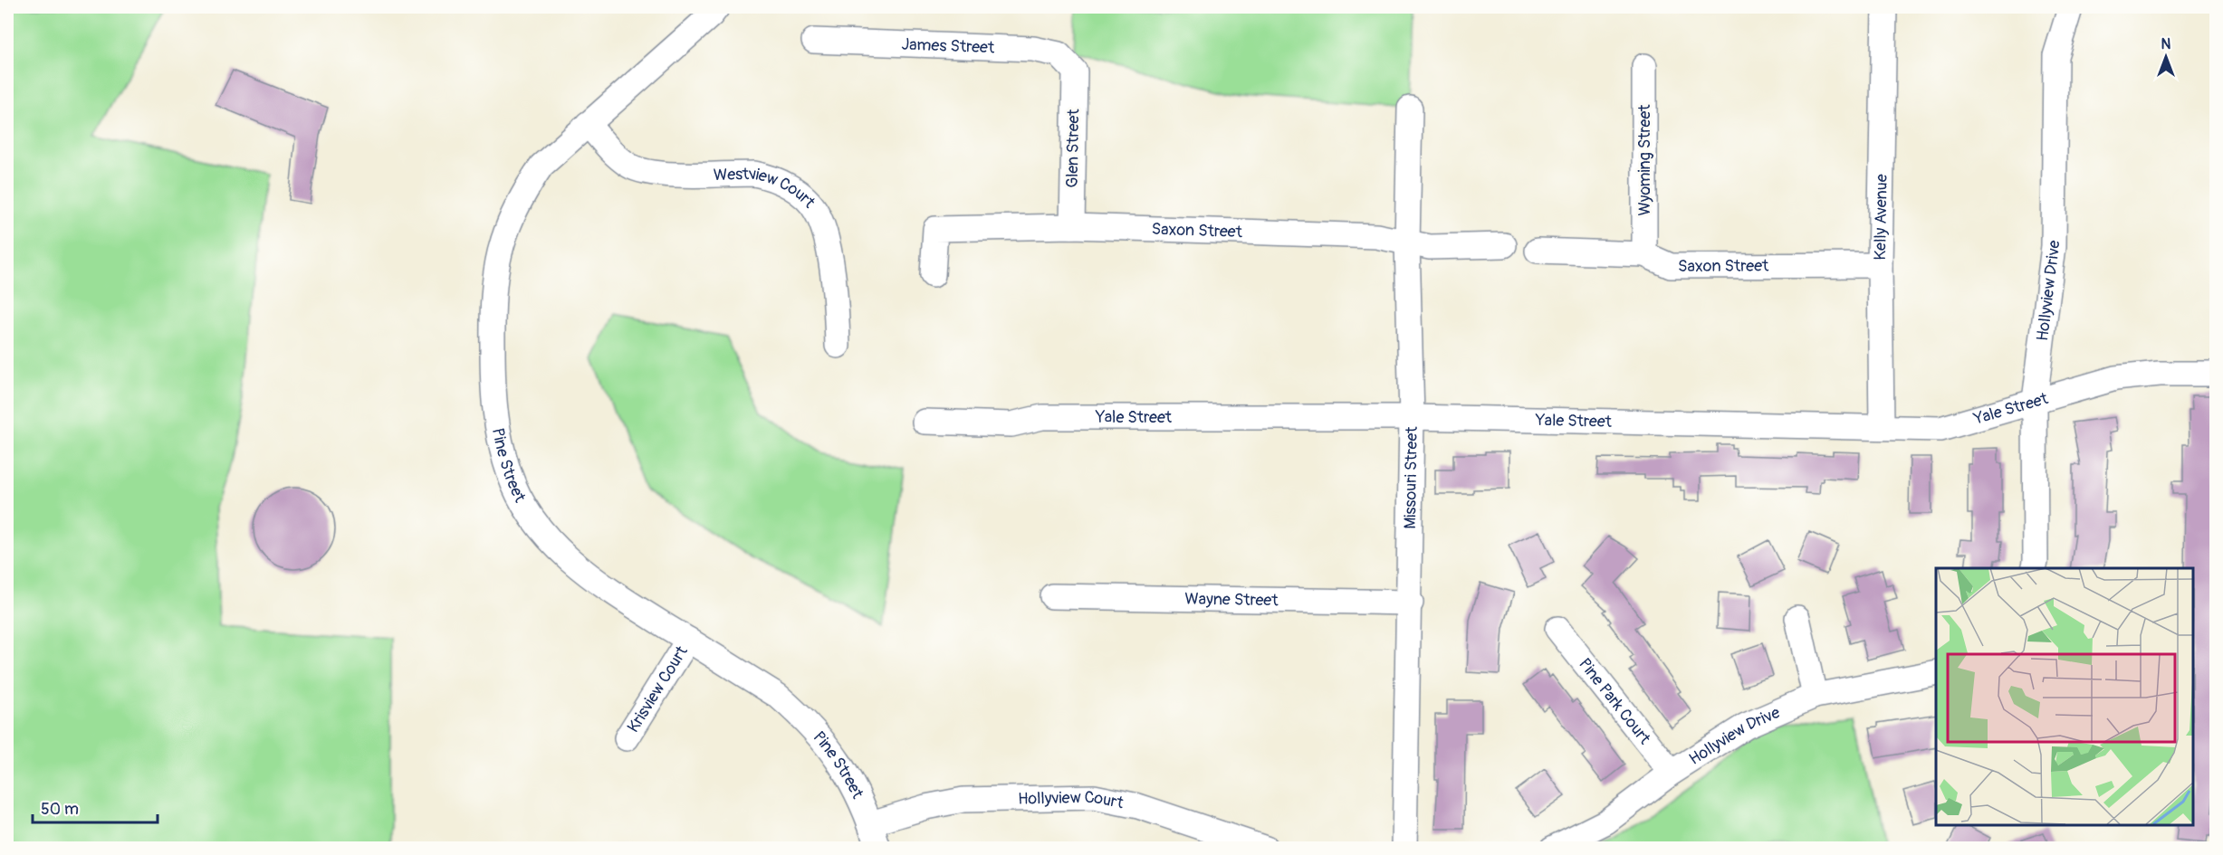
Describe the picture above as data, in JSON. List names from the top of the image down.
{
  "streets": {
    "street": [
      "James Street",
      "Glen Street",
      "Wyoming Street",
      "Westview Court",
      "Kelly Avenue",
      "Saxon Street",
      "Hollyview Drive",
      "Yale Street",
      "Pine Street",
      "Missouri Street",
      "Wayne Street",
      "Krisview Court",
      "Pine Park Court",
      "Hollyview Court"
    ]
  },
  "crossings": [
    ["James Street", "Glen Street"],
    ["Glen Street", "Saxon Street"],
    ["Wyoming Street", "Saxon Street"],
    ["Westview Court", "Pine Street"],
    ["Kelly Avenue", "Saxon Street"],
    ["Kelly Avenue", "Yale Street"],
    ["Saxon Street", "Missouri Street"],
    ["Hollyview Drive", "Yale Street"],
    ["Hollyview Drive", "Pine Park Court"],
    ["Yale Street", "Missouri Street"],
    ["Pine Street", "Krisview Court"],
    ["Pine Street", "Hollyview Court"],
    ["Missouri Street", "Wayne Street"]
  ],
  "scale_bar": "50 m",
  "north": "top"
}
